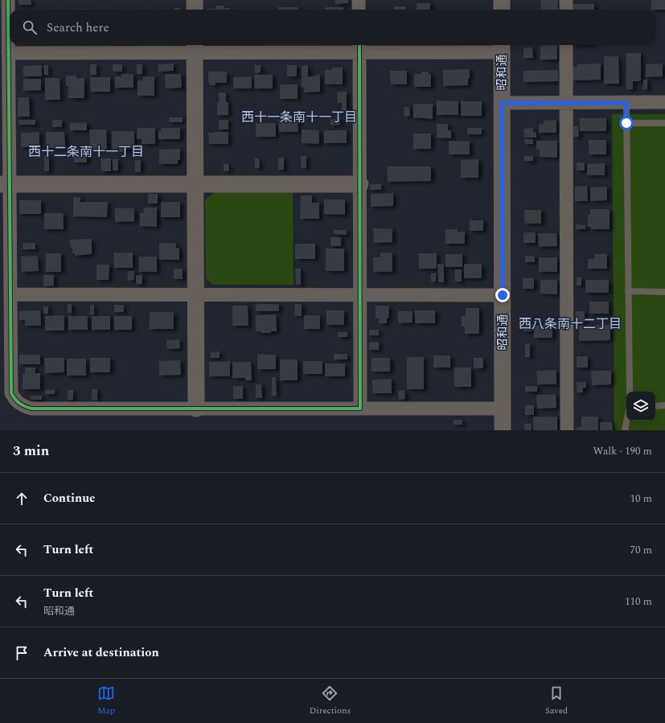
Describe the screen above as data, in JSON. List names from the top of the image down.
{
  "streets": {
    "street": ["昭和通"]
  },
  "districts": ["西十一条南十一丁目", "西十二条南十一丁目", "西八条南十二丁目"],
  "page": {
    "search": "Search here",
    "heading": ["3 min", "Walk · 190 m"],
    "list": [
      ["Continue", "10 m"],
      ["Turn left", "70 m"],
      ["Turn left", "昭和通", "110 m"],
      "Arrive at destination"
    ],
    "nav": ["Map", "Directions", "Saved"]
  }
}
